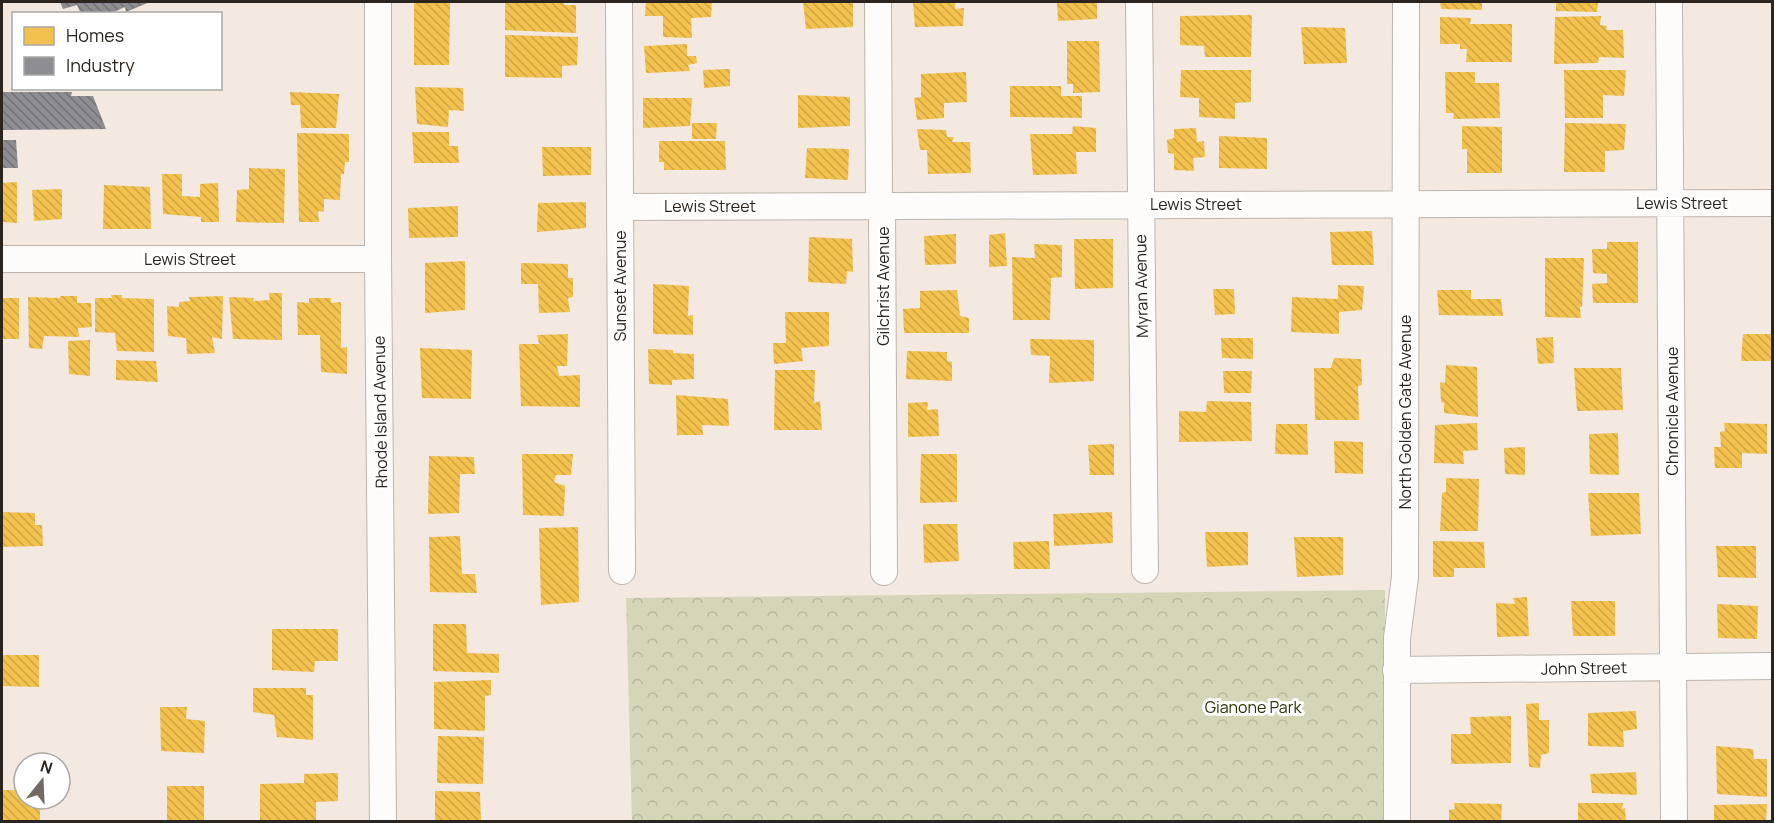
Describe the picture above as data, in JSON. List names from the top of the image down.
{
  "streets": {
    "street": [
      "Lewis Street",
      "Sunset Avenue",
      "Gilchrist Avenue",
      "Myran Avenue",
      "Chronicle Avenue",
      "Rhode Island Avenue",
      "North Golden Gate Avenue",
      "John Street"
    ]
  },
  "crossings": [
    ["Lewis Street", "Sunset Avenue"],
    ["Lewis Street", "Gilchrist Avenue"],
    ["Lewis Street", "Myran Avenue"],
    ["Lewis Street", "Chronicle Avenue"],
    ["Lewis Street", "Rhode Island Avenue"],
    ["Lewis Street", "North Golden Gate Avenue"],
    ["Chronicle Avenue", "John Street"],
    ["North Golden Gate Avenue", "John Street"]
  ],
  "parks": ["Gianone Park"],
  "legend": ["Homes", "Industry"],
  "north": "top"
}
